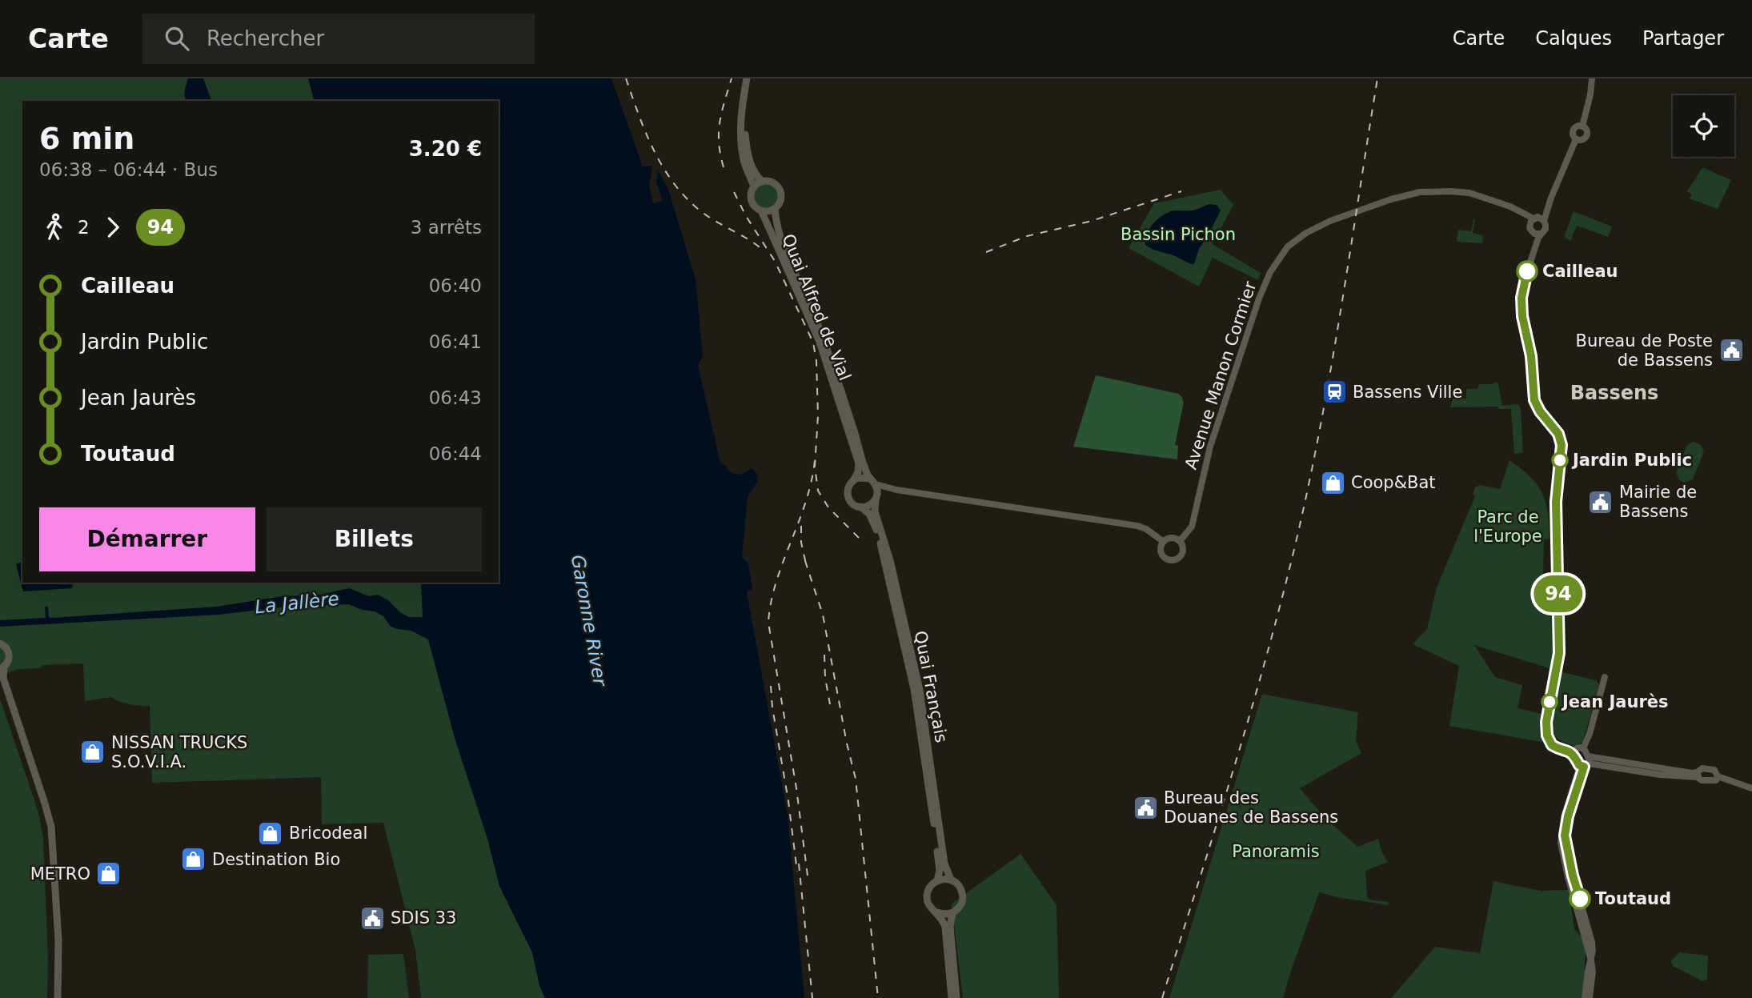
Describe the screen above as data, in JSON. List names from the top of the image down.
{
  "streets": {
    "main road": ["Quai Alfred de Vial", "Quai Français"],
    "street": ["Avenue Manon Cormier"]
  },
  "crossings": [
    ["Quai Alfred de Vial", "Quai Français"]
  ],
  "districts": ["Bassens"],
  "water": ["La Jallère", "Garonne River"],
  "parks": ["Bassin Pichon", "Parc de l'Europe", "Panoramis"],
  "places": {
    "other": [
      "Cailleau",
      "Jardin Public",
      "Jean Jaurès",
      "Toutaud"
    ],
    "public building": [
      "Bureau de Poste de Bassens",
      "Mairie de Bassens",
      "Bureau des Douanes de Bassens",
      "SDIS 33"
    ],
    "station": ["Bassens Ville"],
    "shop": [
      "Coop&Bat",
      "NISSAN TRUCKS S.O.V.I.A.",
      "Bricodeal",
      "Destination Bio",
      "METRO"
    ]
  },
  "lines": ["bus line 94"],
  "page": {
    "header": "Carte",
    "search": "Rechercher",
    "nav": ["Carte", "Calques", "Partager"],
    "on_map": "94",
    "heading": ["6 min", "06:38 – 06:44 · Bus", "3.20 €"],
    "legs": ["2", "94", "3 arrêts"],
    "list": [
      {
        "name": "Cailleau",
        "value": "06:40"
      },
      {
        "name": "Jardin Public",
        "value": "06:41"
      },
      {
        "name": "Jean Jaurès",
        "value": "06:43"
      },
      {
        "name": "Toutaud",
        "value": "06:44"
      }
    ],
    "buttons": ["Démarrer", "Billets"]
  }
}
